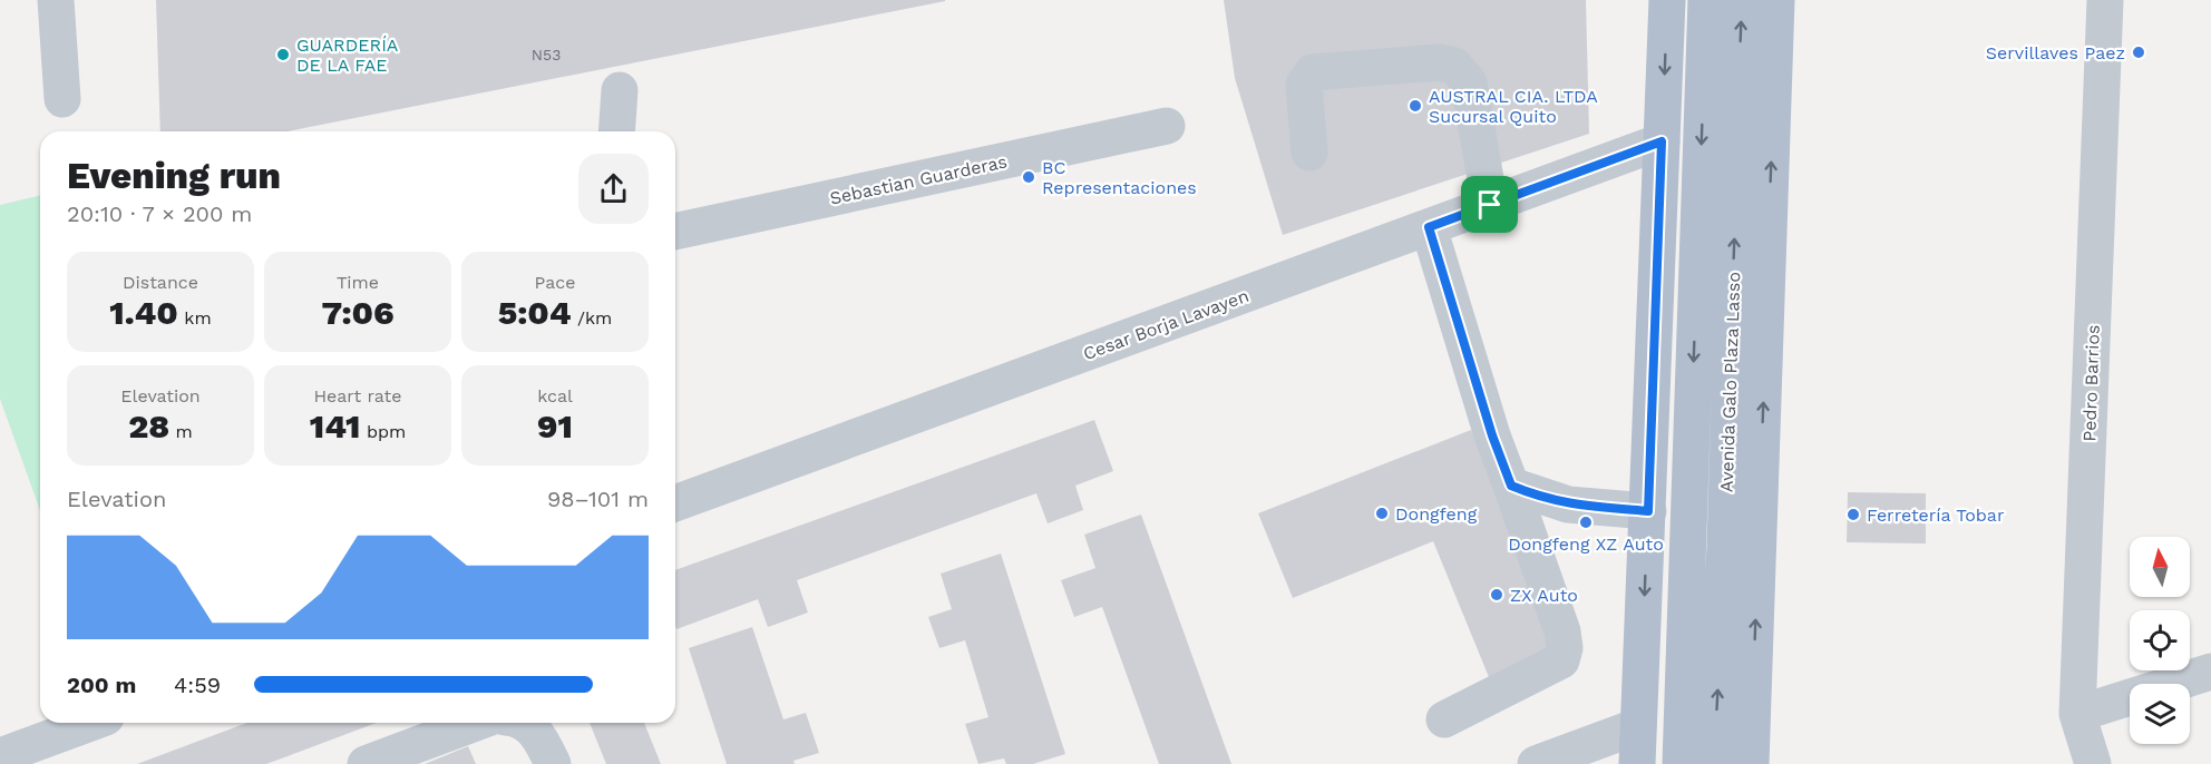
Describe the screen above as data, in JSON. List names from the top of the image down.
{
  "streets": {
    "main road": ["Avenida Galo Plaza Lasso"],
    "street": ["Sebastian Guarderas", "Cesar Borja Lavayen", "Pedro Barrios"]
  },
  "places": [
    "Servillaves Paez",
    "GUARDERÍA DE LA FAE",
    "AUSTRAL CIA. LTDA Sucursal Quito",
    "BC Representaciones",
    "Dongfeng",
    "Ferretería Tobar",
    "Dongfeng XZ Auto",
    "ZX Auto"
  ],
  "house_numbers": ["N53"],
  "north": "top",
  "page": {
    "heading": ["Evening run", "20:10 · 7 × 200 m"],
    "stats": [
      ["Distance", "1.40 km"],
      ["Time", "7:06"],
      ["Pace", "5:04 /km"],
      ["Elevation", "28 m"],
      ["Heart rate", "141 bpm"],
      ["kcal", "91"]
    ],
    "chart": ["Elevation", "98–101 m"],
    "list": [
      {
        "name": "200 m",
        "note": "4:59"
      }
    ]
  }
}
